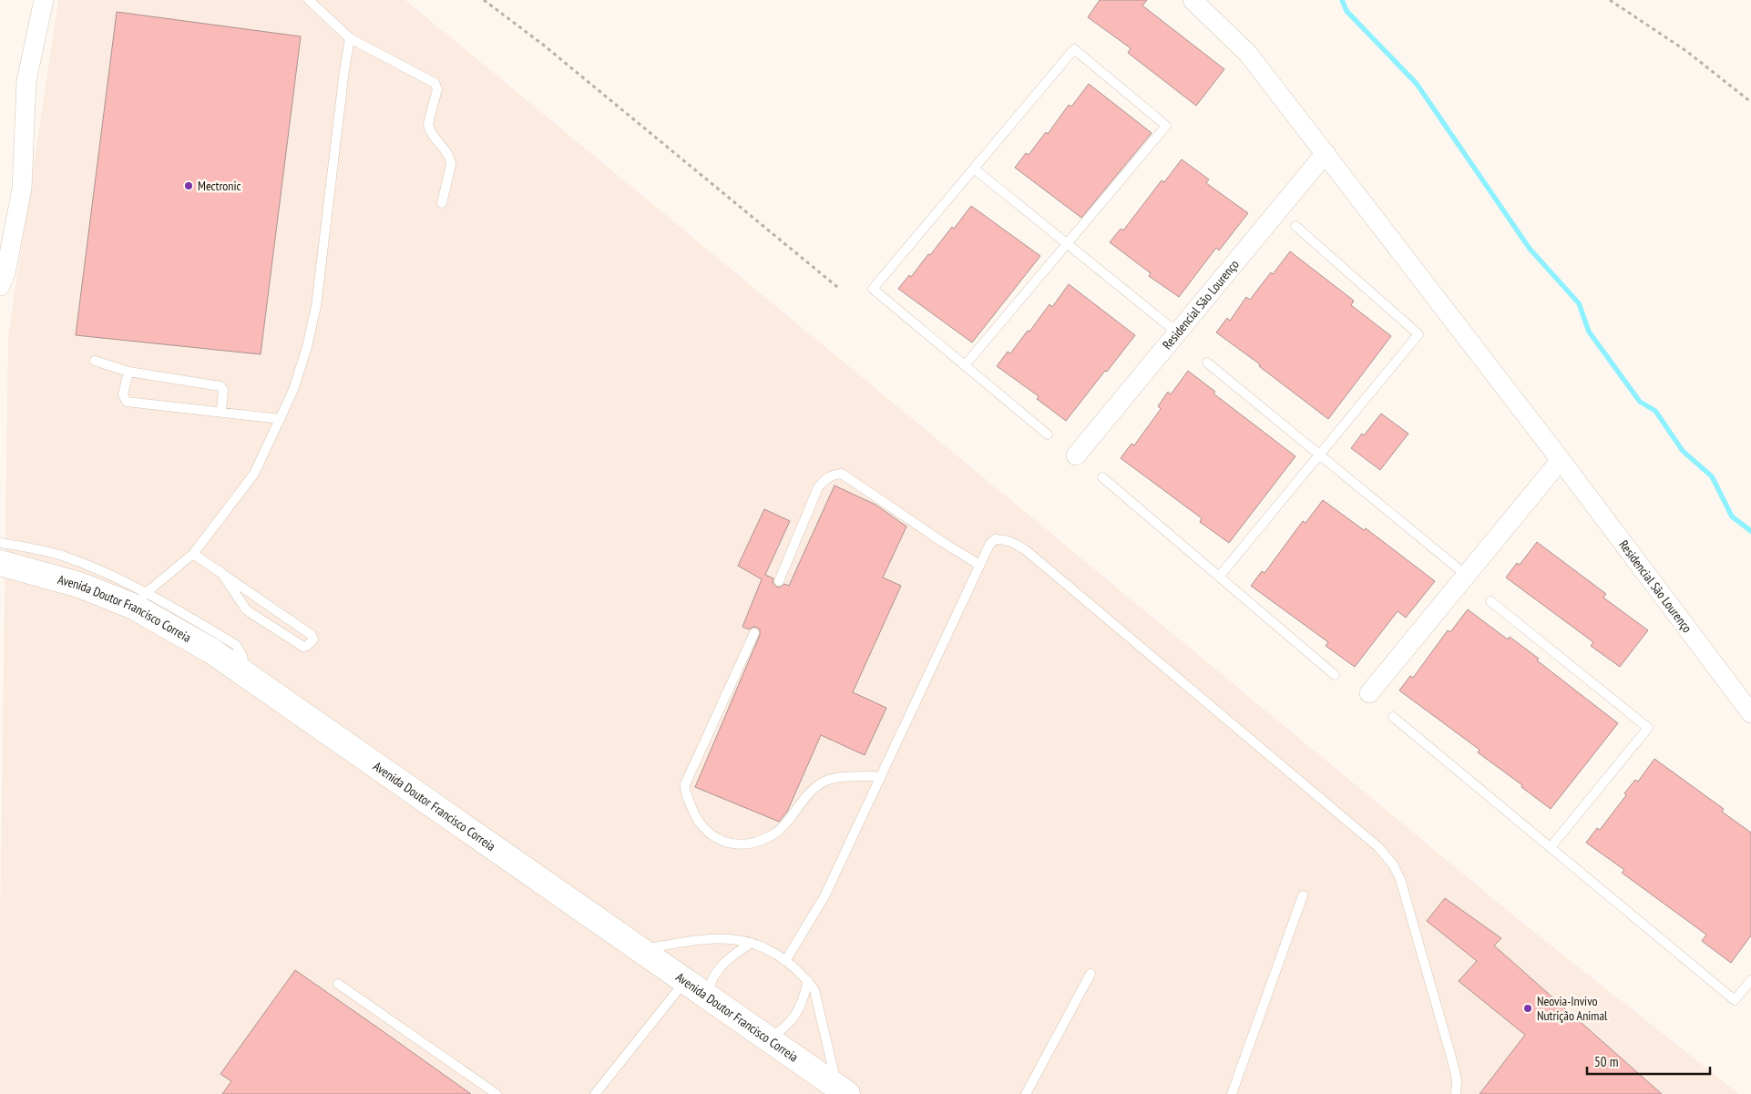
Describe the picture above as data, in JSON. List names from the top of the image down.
{
  "streets": {
    "main road": ["Avenida Doutor Francisco Correia"],
    "street": ["Residencial São Lourenço"]
  },
  "places": ["Mectronic", "Neovia-Invivo Nutrição Animal"],
  "scale_bar": "50 m"
}
